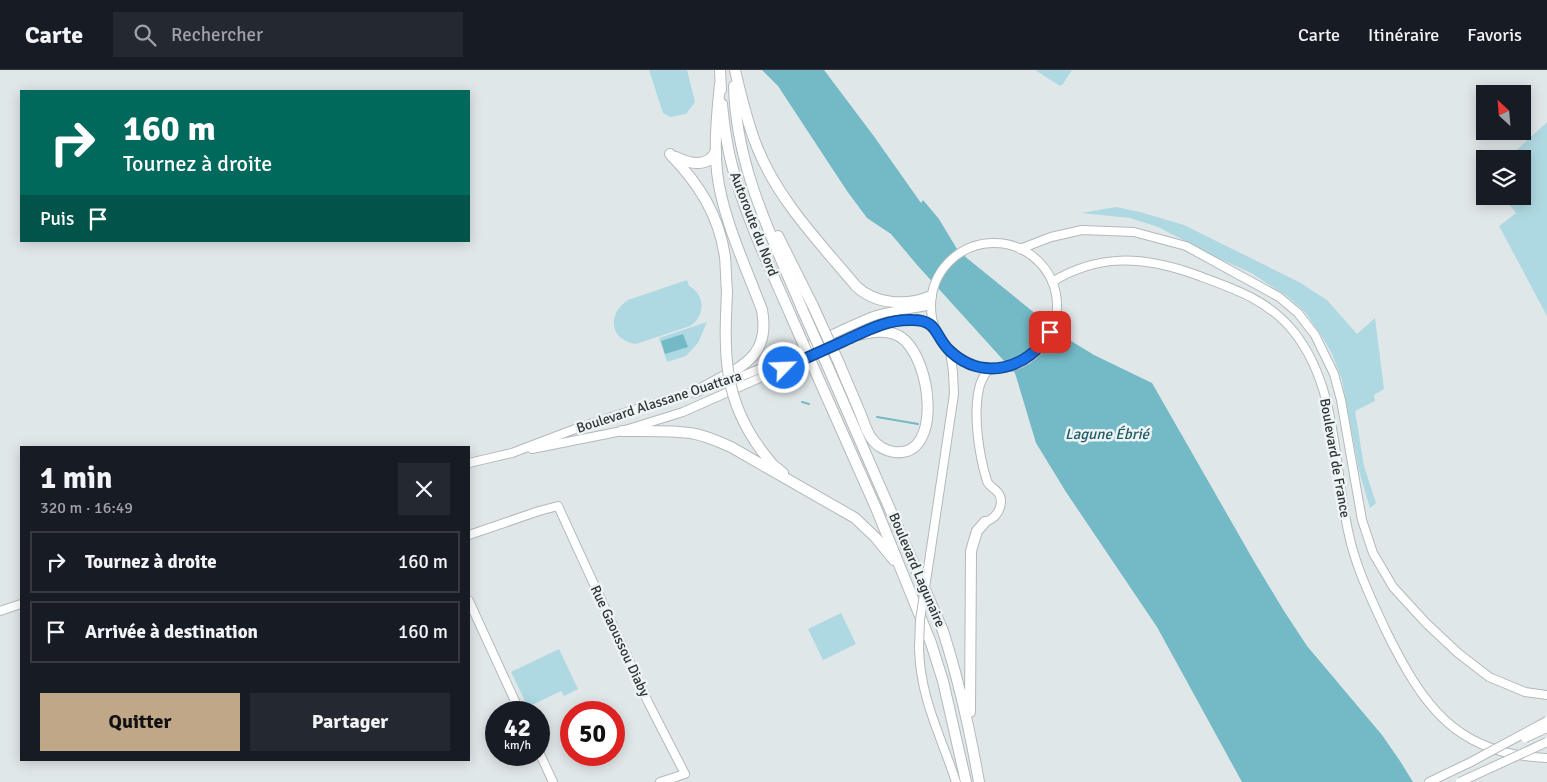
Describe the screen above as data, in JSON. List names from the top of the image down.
{
  "streets": {
    "highway": ["Autoroute du Nord", "Boulevard Lagunaire"],
    "main road": ["Boulevard Alassane Ouattara", "Boulevard de France", "Rue Gaoussou Diaby"]
  },
  "crossings": [
    ["Autoroute du Nord", "Boulevard Lagunaire"],
    ["Boulevard Alassane Ouattara", "Boulevard de France"]
  ],
  "water": ["Lagune Ébrié"],
  "north": "top left",
  "page": {
    "header": "Carte",
    "search": "Rechercher",
    "nav": ["Carte", "Itinéraire", "Favoris"],
    "turn": ["160 m", "Tournez à droite"],
    "then": "Puis",
    "heading": ["1 min", "320 m · 16:49"],
    "list": [
      {
        "name": "Tournez à droite",
        "value": "160 m"
      },
      {
        "name": "Arrivée à destination",
        "value": "160 m"
      }
    ],
    "buttons": ["Quitter", "Partager"],
    "speed": "42 km/h",
    "limit": "50"
  }
}
